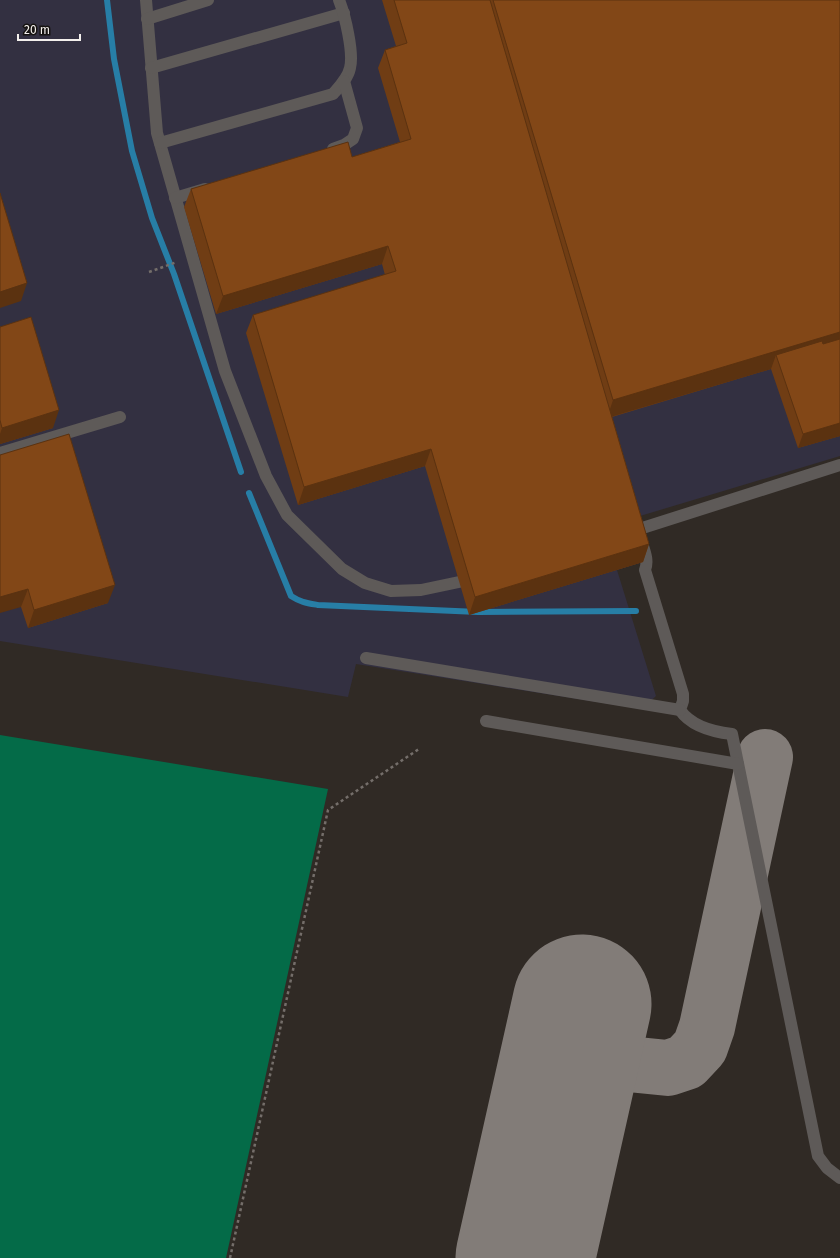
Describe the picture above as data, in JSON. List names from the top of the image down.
{
  "scale_bar": "20 m"
}
